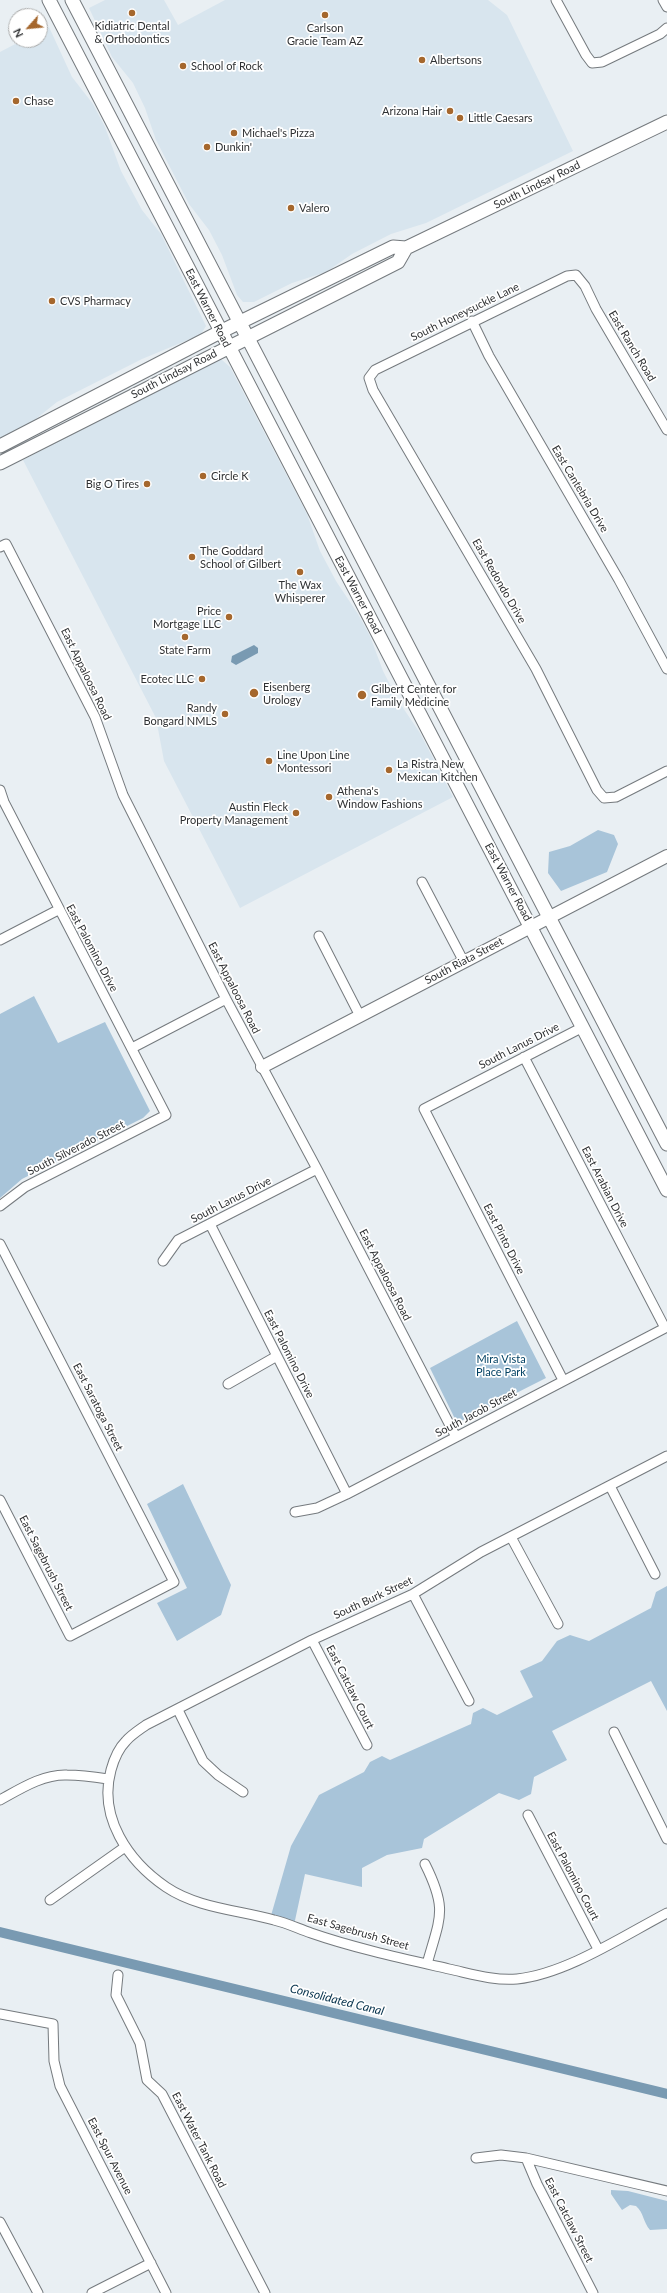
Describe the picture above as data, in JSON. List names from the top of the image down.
{
  "streets": {
    "main road": ["South Lindsay Road", "East Warner Road"],
    "street": [
      "South Honeysuckle Lane",
      "East Ranch Road",
      "East Cantebria Drive",
      "East Redondo Drive",
      "East Appaloosa Road",
      "East Palomino Drive",
      "South Riata Street",
      "South Lanus Drive",
      "South Silverado Street",
      "East Arabian Drive",
      "East Pinto Drive",
      "East Saratoga Street",
      "South Jacob Street",
      "East Sagebrush Street",
      "South Burk Street",
      "East Catclaw Court",
      "East Palomino Court",
      "East Water Tank Road",
      "East Spur Avenue",
      "East Catclaw Street"
    ]
  },
  "crossings": [
    ["South Lindsay Road", "East Warner Road"],
    ["East Warner Road", "South Riata Street"],
    ["East Warner Road", "South Lanus Drive"],
    ["South Honeysuckle Lane", "East Ranch Road"],
    ["South Honeysuckle Lane", "East Cantebria Drive"],
    ["South Honeysuckle Lane", "East Redondo Drive"],
    ["East Appaloosa Road", "South Riata Street"],
    ["East Appaloosa Road", "South Lanus Drive"],
    ["East Appaloosa Road", "South Jacob Street"],
    ["East Palomino Drive", "South Lanus Drive"],
    ["East Palomino Drive", "South Silverado Street"],
    ["East Palomino Drive", "South Jacob Street"],
    ["South Lanus Drive", "East Arabian Drive"],
    ["South Lanus Drive", "East Pinto Drive"],
    ["East Arabian Drive", "South Jacob Street"],
    ["East Pinto Drive", "South Jacob Street"],
    ["East Saratoga Street", "East Sagebrush Street"],
    ["East Sagebrush Street", "South Burk Street"],
    ["East Sagebrush Street", "East Palomino Court"],
    ["South Burk Street", "East Catclaw Court"]
  ],
  "water": ["Consolidated Canal"],
  "parks": ["Mira Vista Place Park"],
  "places": [
    "Kidiatric Dental & Orthodontics",
    "Carlson Gracie Team AZ",
    "Albertsons",
    "School of Rock",
    "Chase",
    "Arizona Hair",
    "Little Caesars",
    "Michael's Pizza",
    "Dunkin'",
    "Valero",
    "CVS Pharmacy",
    "Circle K",
    "Big O Tires",
    "The Goddard School of Gilbert",
    "The Wax Whisperer",
    "Price Mortgage LLC",
    "State Farm",
    "Ecotec LLC",
    "Eisenberg Urology",
    "Gilbert Center for Family Medicine",
    "Randy Bongard NMLS",
    "Line Upon Line Montessori",
    "La Ristra New Mexican Kitchen",
    "Athena's Window Fashions",
    "Austin Fleck Property Management"
  ],
  "north": "bottom left"
}
